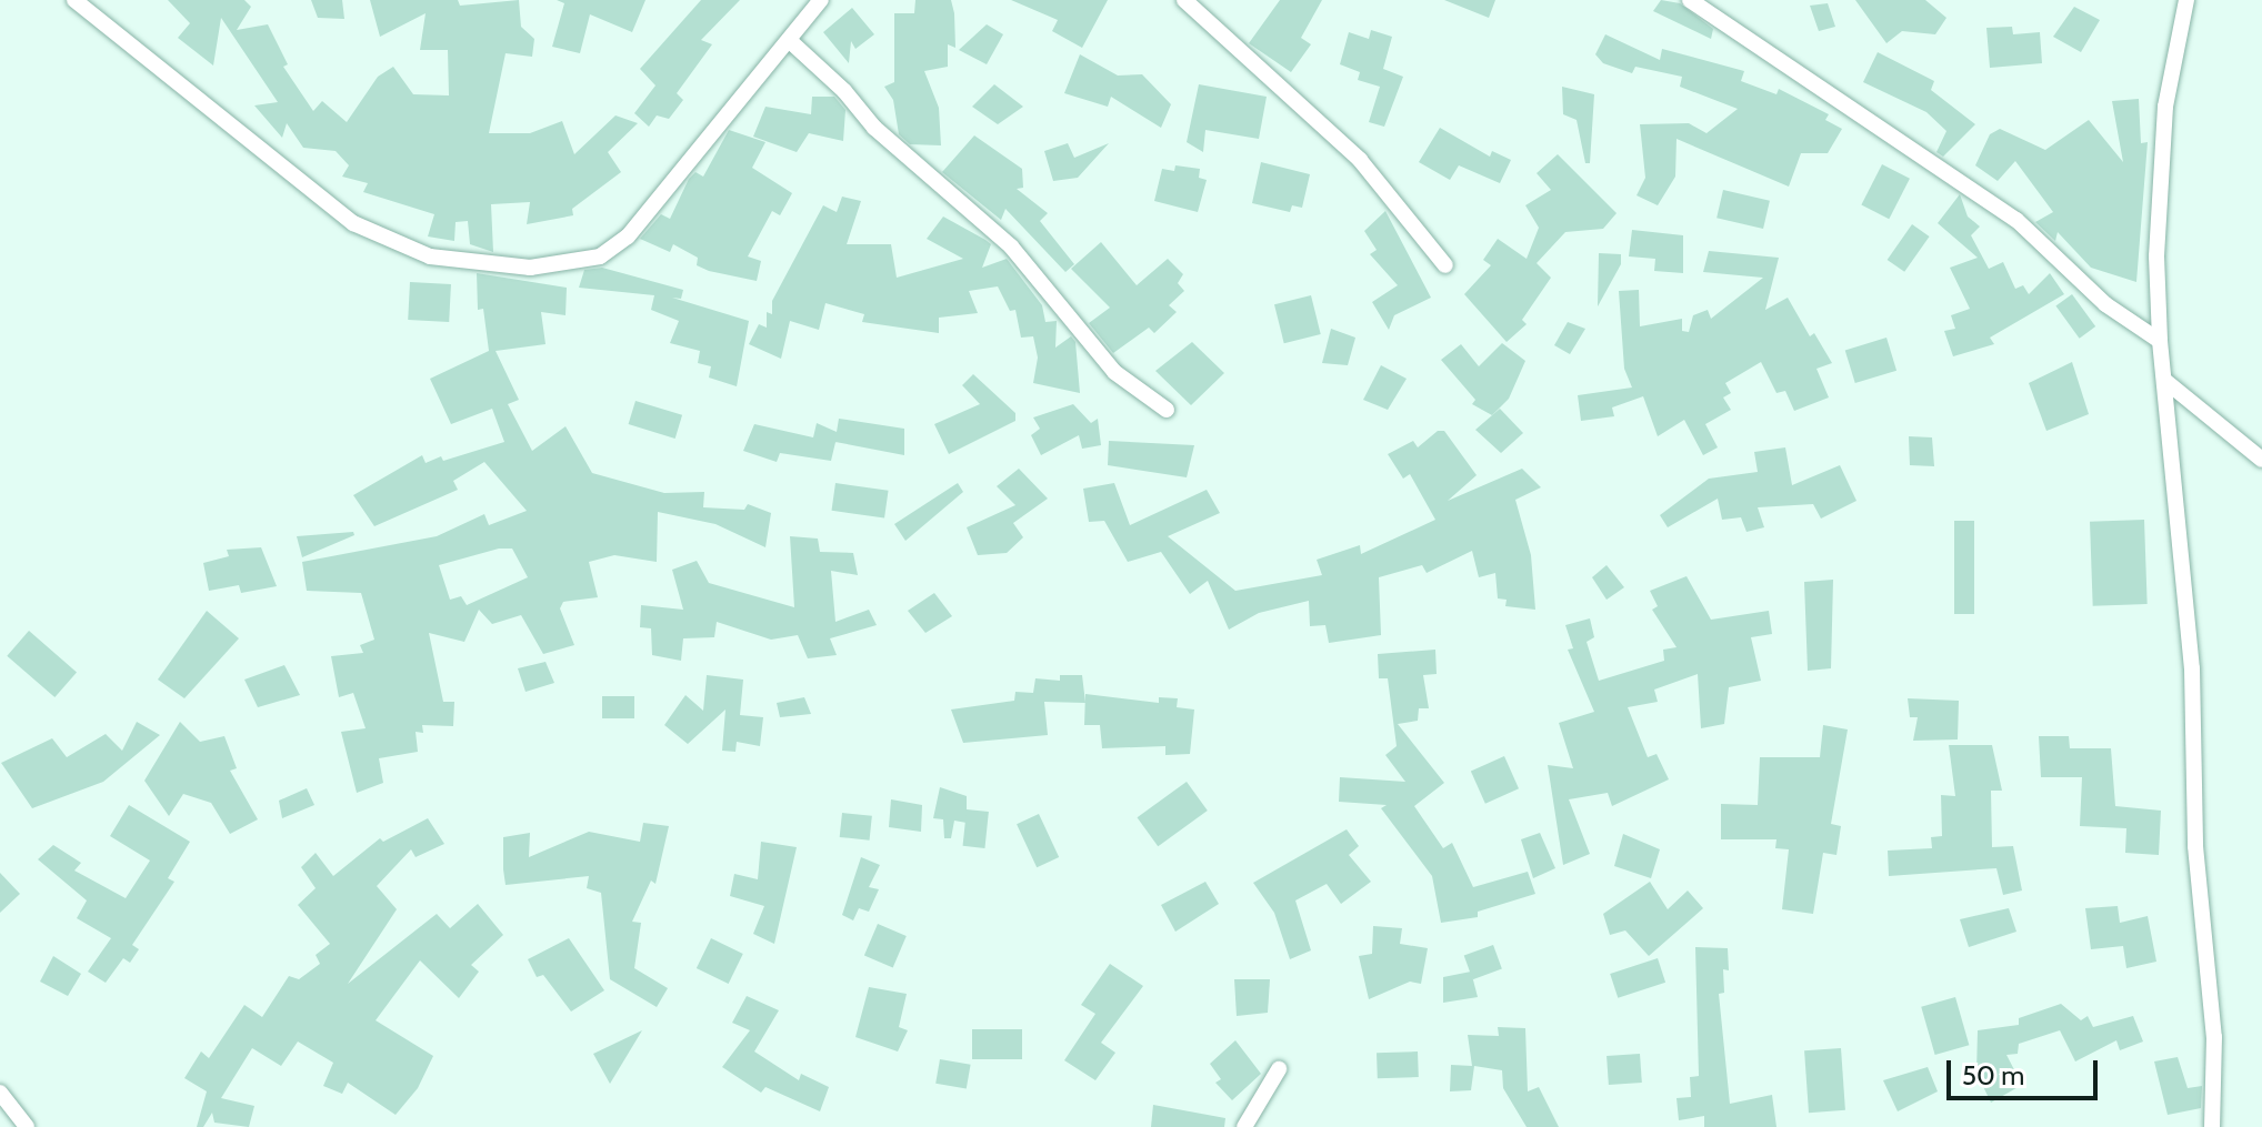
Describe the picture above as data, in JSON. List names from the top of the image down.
{
  "scale_bar": "50 m"
}
